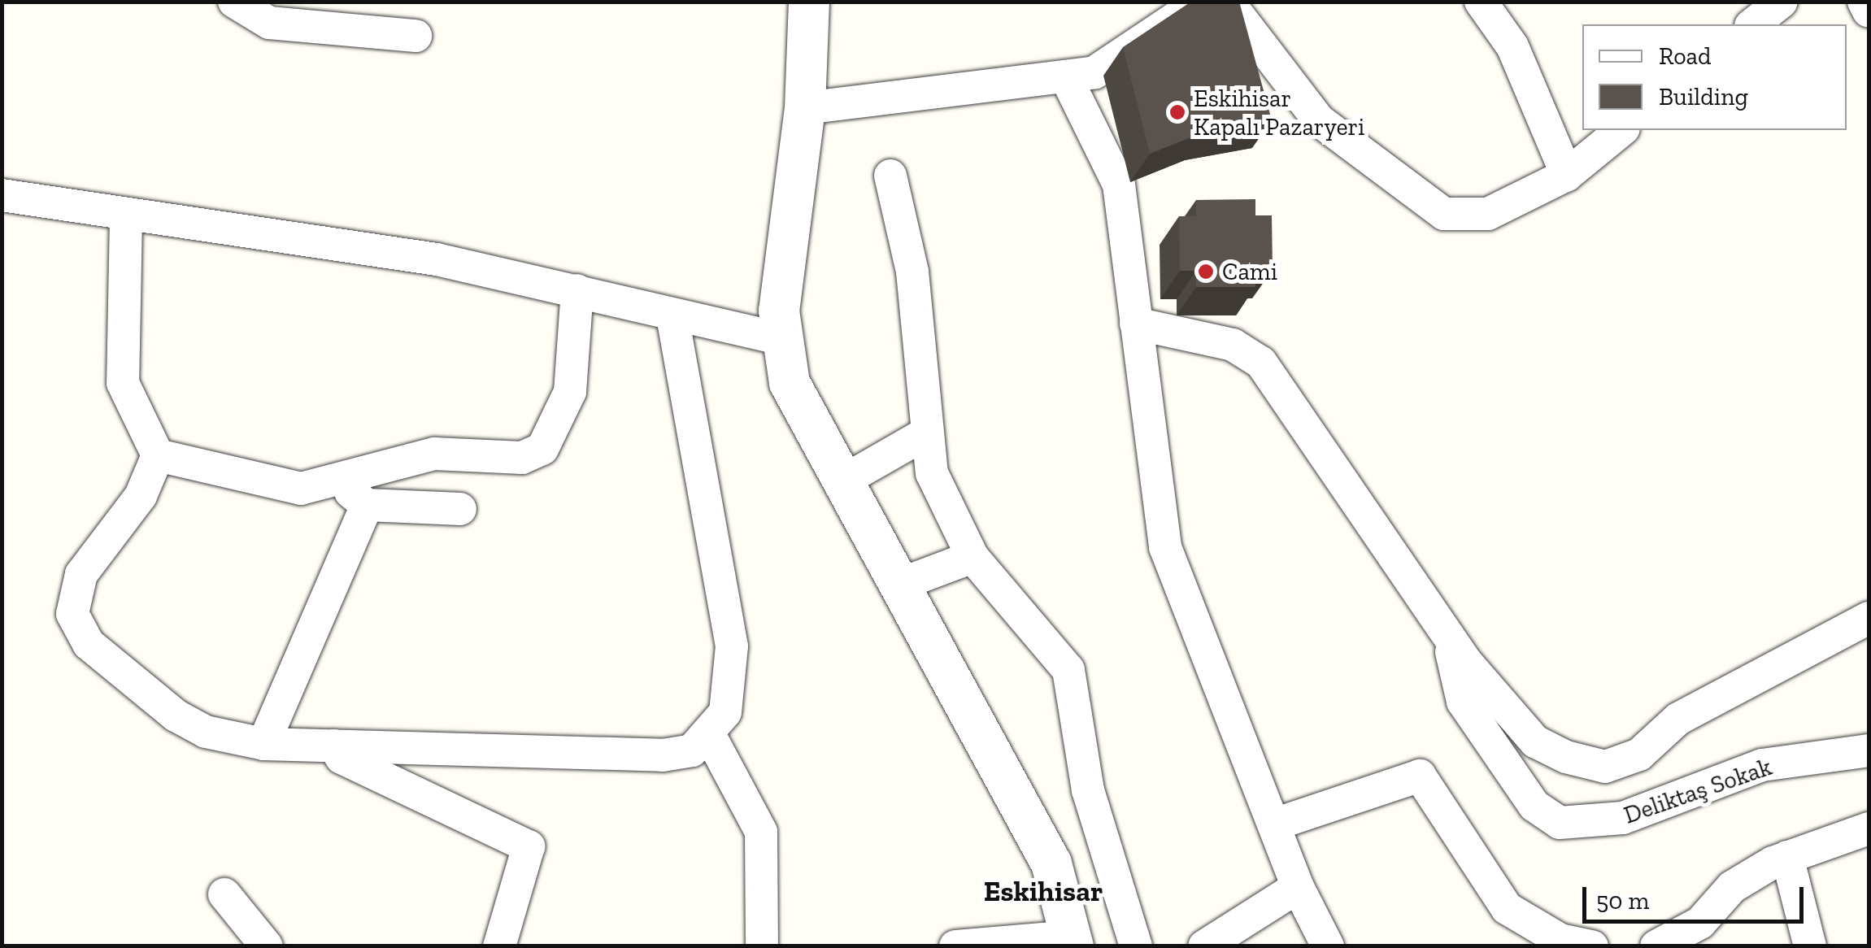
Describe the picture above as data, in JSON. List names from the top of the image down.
{
  "streets": {
    "street": ["Deliktaş Sokak"]
  },
  "districts": ["Eskihisar"],
  "places": ["Eskihisar Kapalı Pazaryeri", "Cami"],
  "legend": ["Road", "Building"],
  "scale_bar": "50 m"
}
